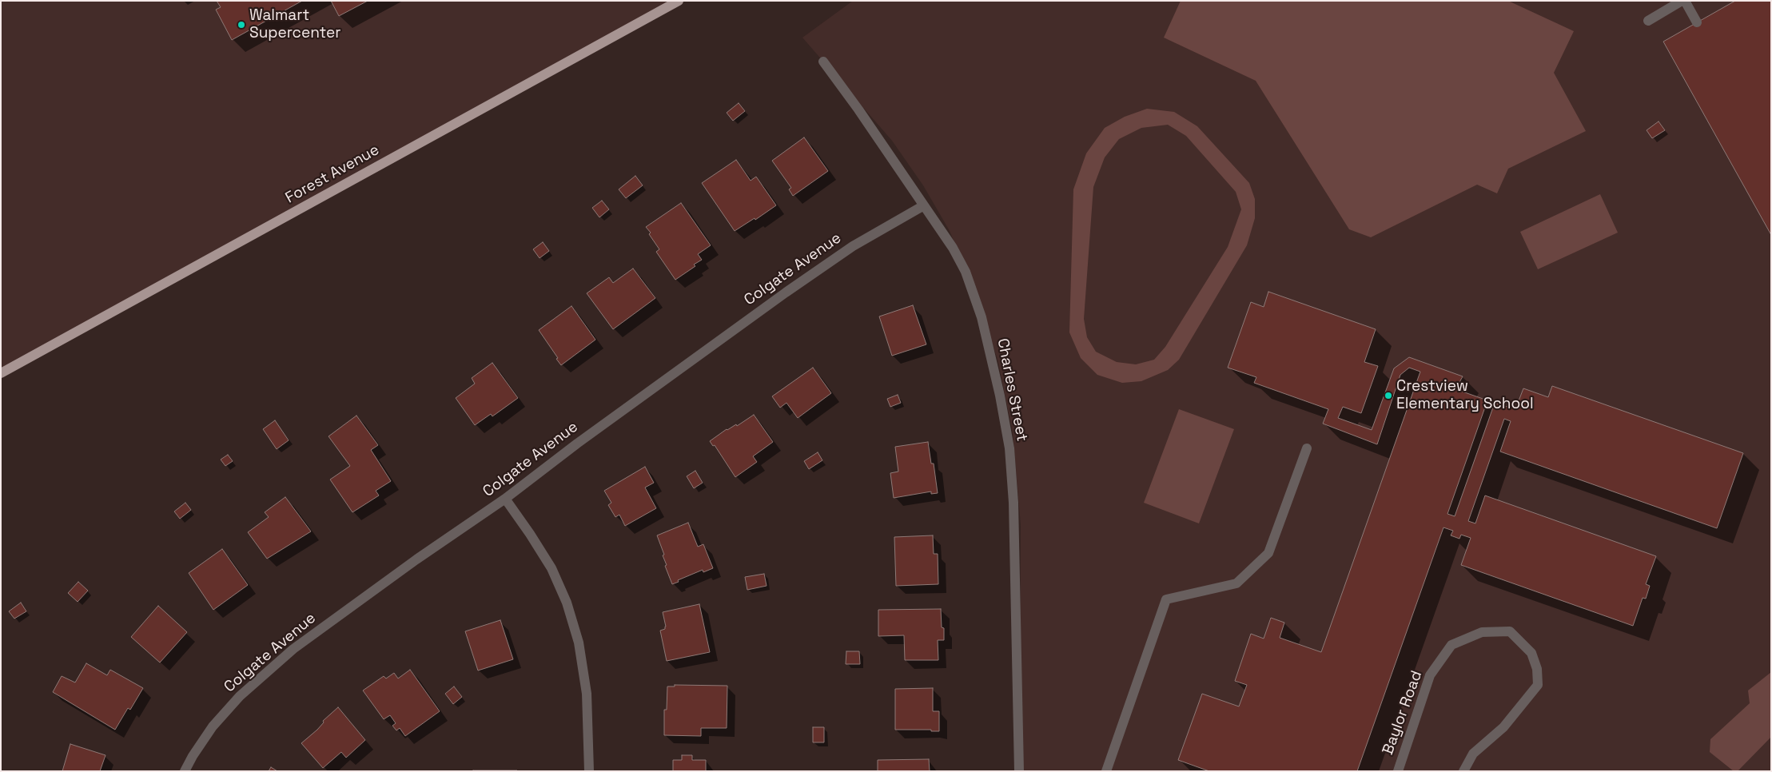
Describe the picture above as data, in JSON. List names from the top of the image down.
{
  "streets": {
    "main road": ["Forest Avenue"],
    "street": ["Colgate Avenue", "Charles Street", "Baylor Road"]
  },
  "crossings": [
    ["Colgate Avenue", "Charles Street"]
  ],
  "places": ["Walmart Supercenter", "Crestview Elementary School"]
}
